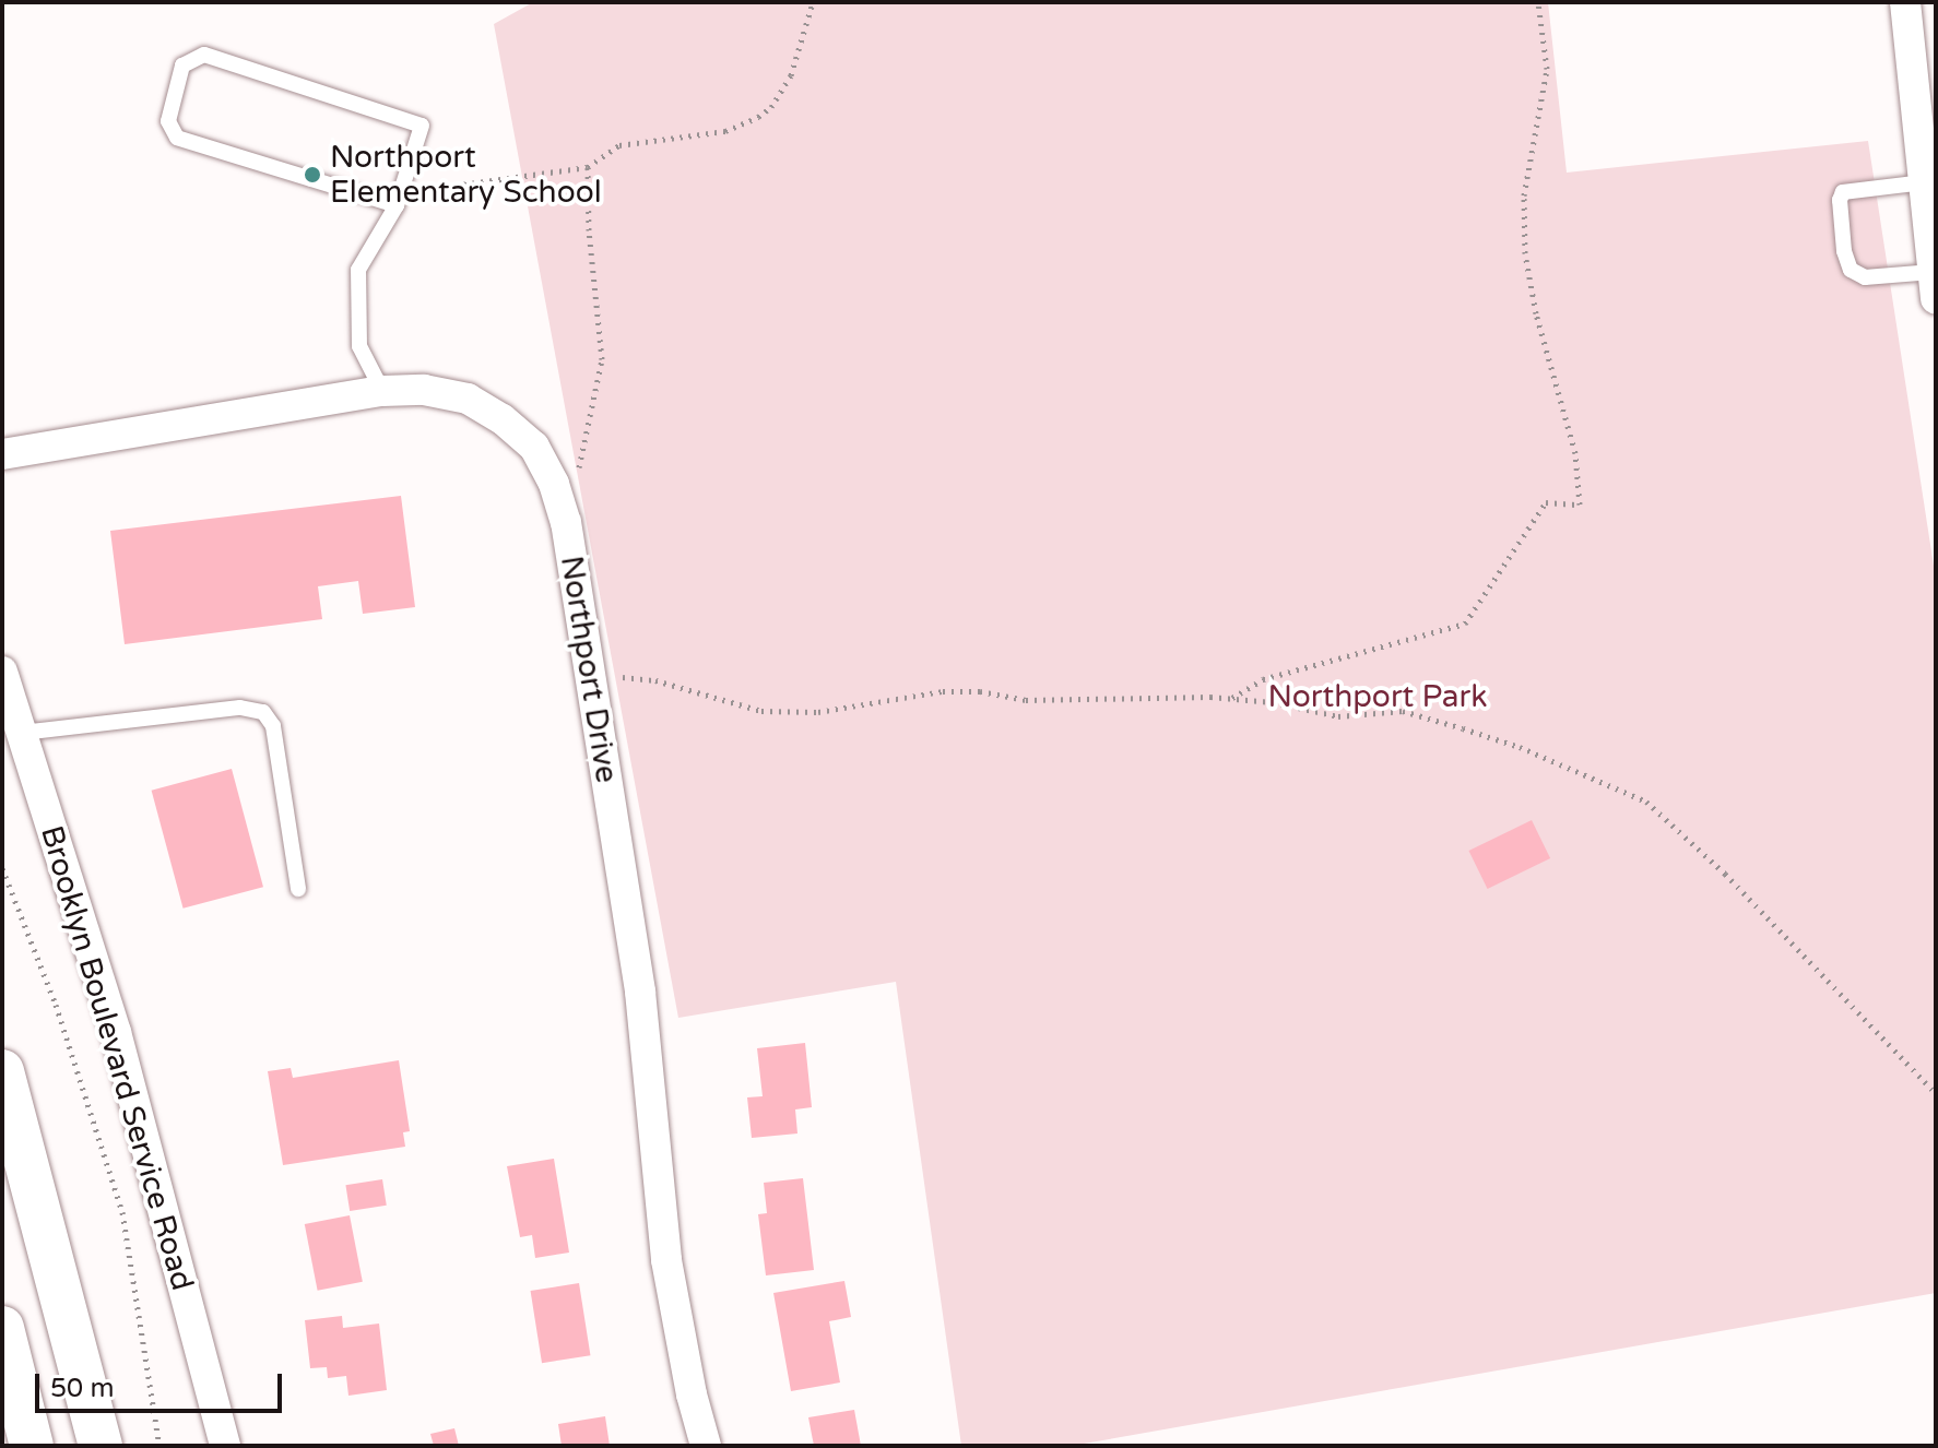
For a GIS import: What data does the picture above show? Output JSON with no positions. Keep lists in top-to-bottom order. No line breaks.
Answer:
{"streets":{"street":["Northport Drive","Brooklyn Boulevard Service Road"]},"parks":["Northport Park"],"places":["Northport Elementary School"],"scale_bar":"50 m"}
